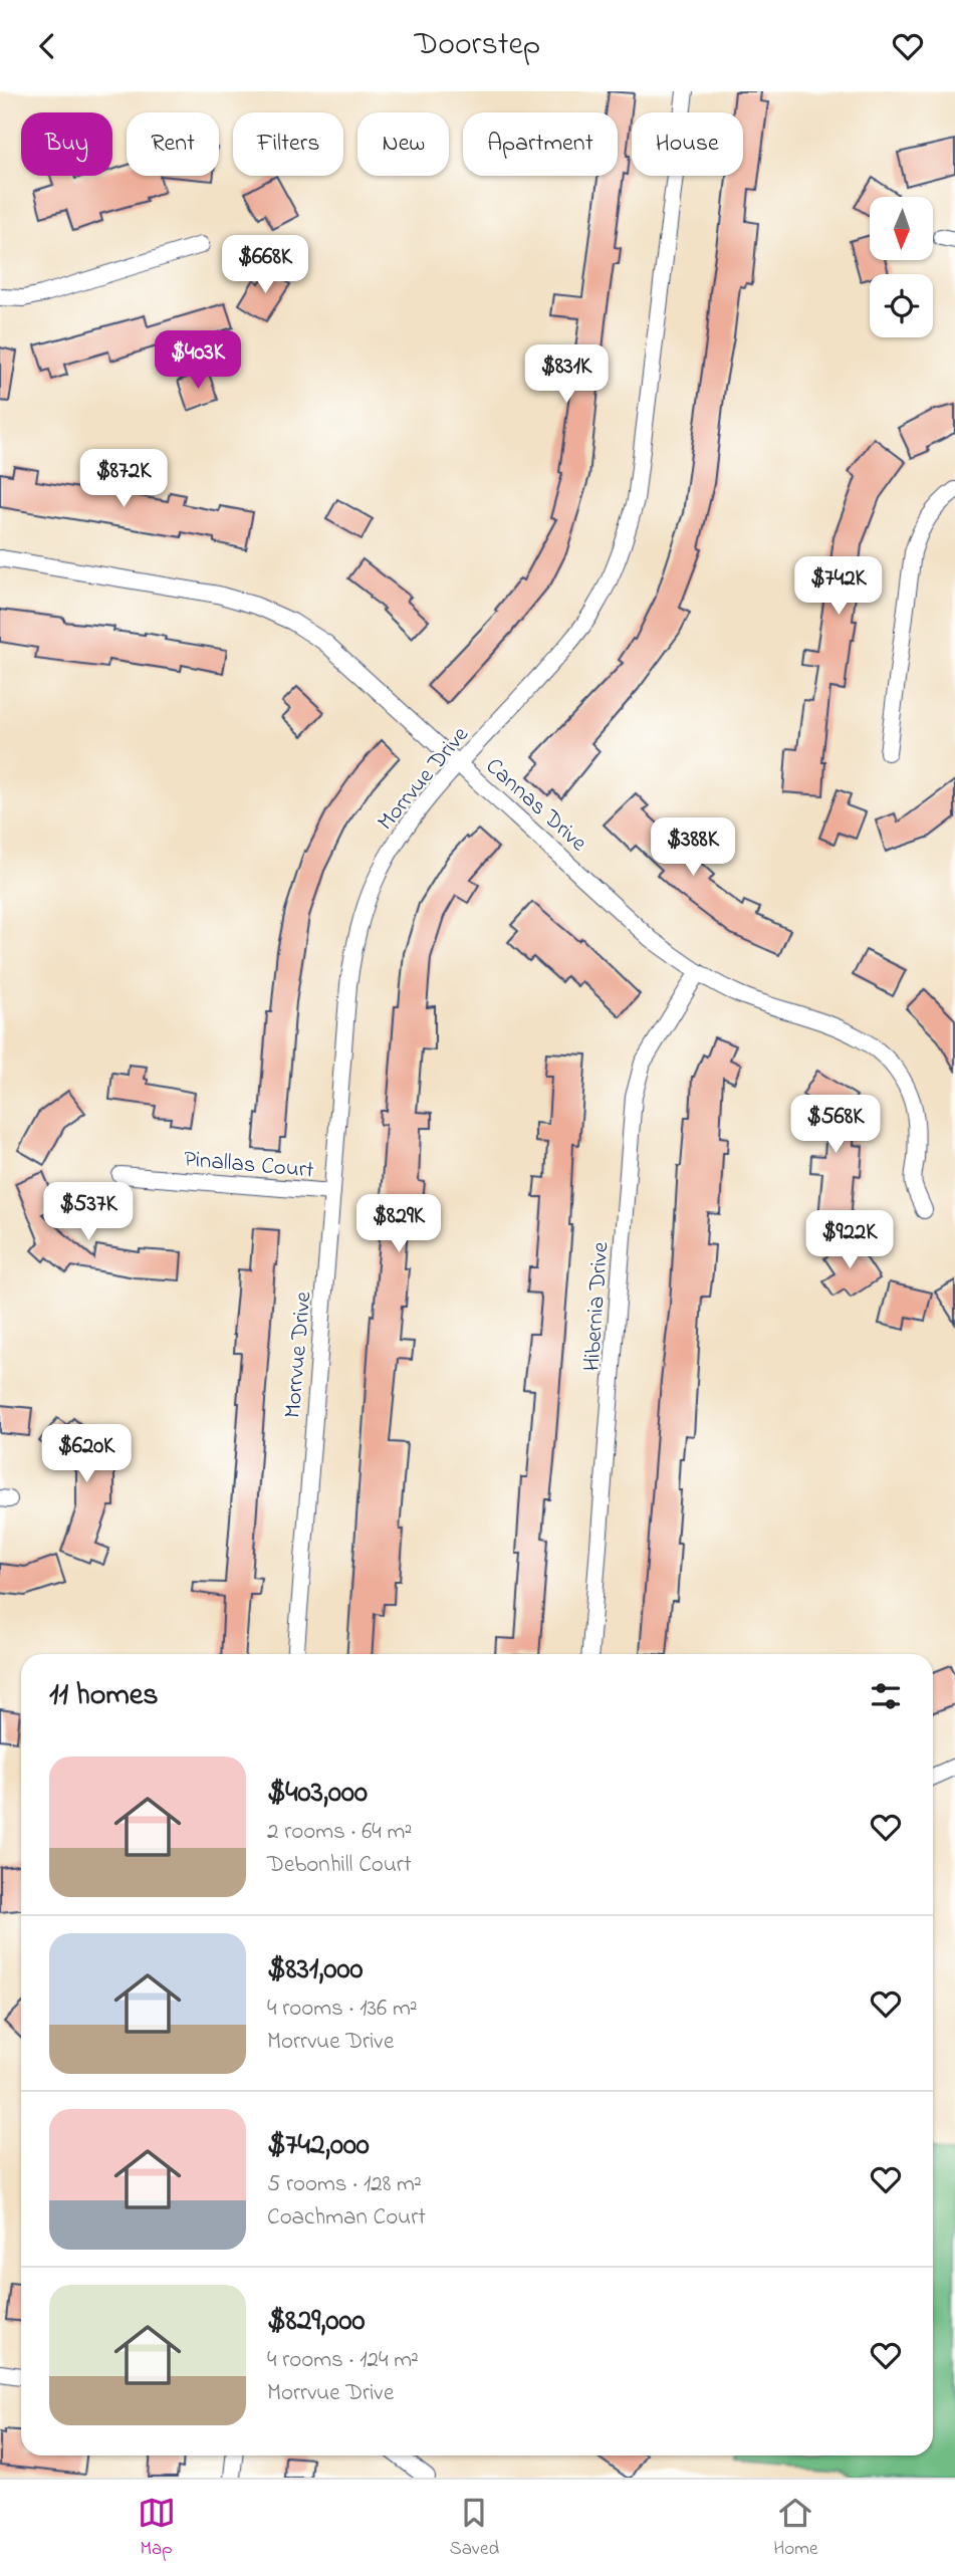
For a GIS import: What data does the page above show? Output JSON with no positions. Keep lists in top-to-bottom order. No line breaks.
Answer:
{"streets":{"street":["Morrvue Drive","Cannas Drive","Pinallas Court","Hibernia Drive"]},"crossings":[["Morrvue Drive","Cannas Drive"],["Morrvue Drive","Pinallas Court"],["Cannas Drive","Hibernia Drive"]],"north":"bottom","page":{"header":"Doorstep","chip":["Buy","Rent","Filters","New","Apartment","House"],"price":["$668K","$403K","$831K","$872K","$742K","$388K","$568K","$537K","$829K","$922K","$620K"],"heading":"11 homes","list":[{"name":"$403,000","note":"2 rooms · 64 m² · Debonhill Court"},{"name":"$831,000","note":"4 rooms · 136 m² · Morrvue Drive"},{"name":"$742,000","note":"5 rooms · 128 m² · Coachman Court"},{"name":"$829,000","note":"4 rooms · 124 m² · Morrvue Drive"}],"tabs":["Map","Saved","Home"]}}
